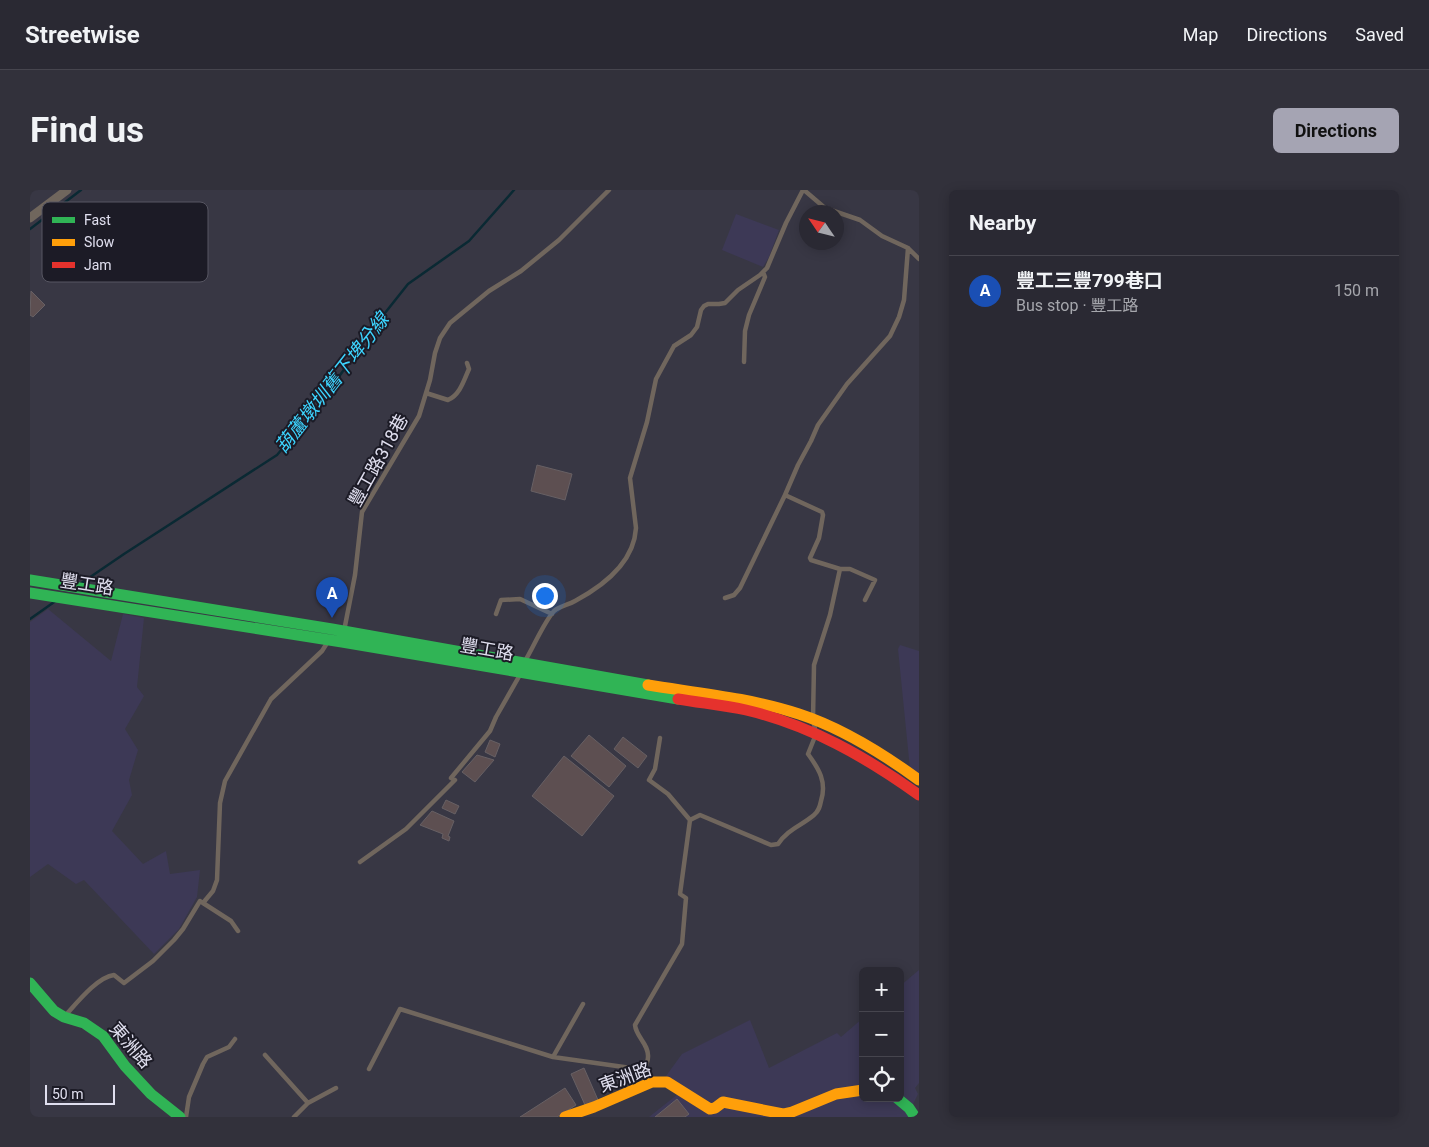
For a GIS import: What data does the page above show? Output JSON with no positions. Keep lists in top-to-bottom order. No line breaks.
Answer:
{"streets":{"street":["豐工路","東洲路"],"lane":["豐工路318巷"]},"crossings":[["豐工路318巷","豐工路"]],"water":["葫蘆墩圳舊下埤分線"],"legend":["Fast","Slow","Jam"],"scale_bar":"50 m","north":"top left","page":{"header":"Streetwise","nav":["Map","Directions","Saved"],"buttons":"Directions","title":"Find us","heading":"Nearby","list":[{"mark":"A","name":"豐工三豐799巷口","note":"Bus stop · 豐工路","value":"150 m"}],"pins":"A","map_buttons":["+","−"],"scale":"50 m"}}
